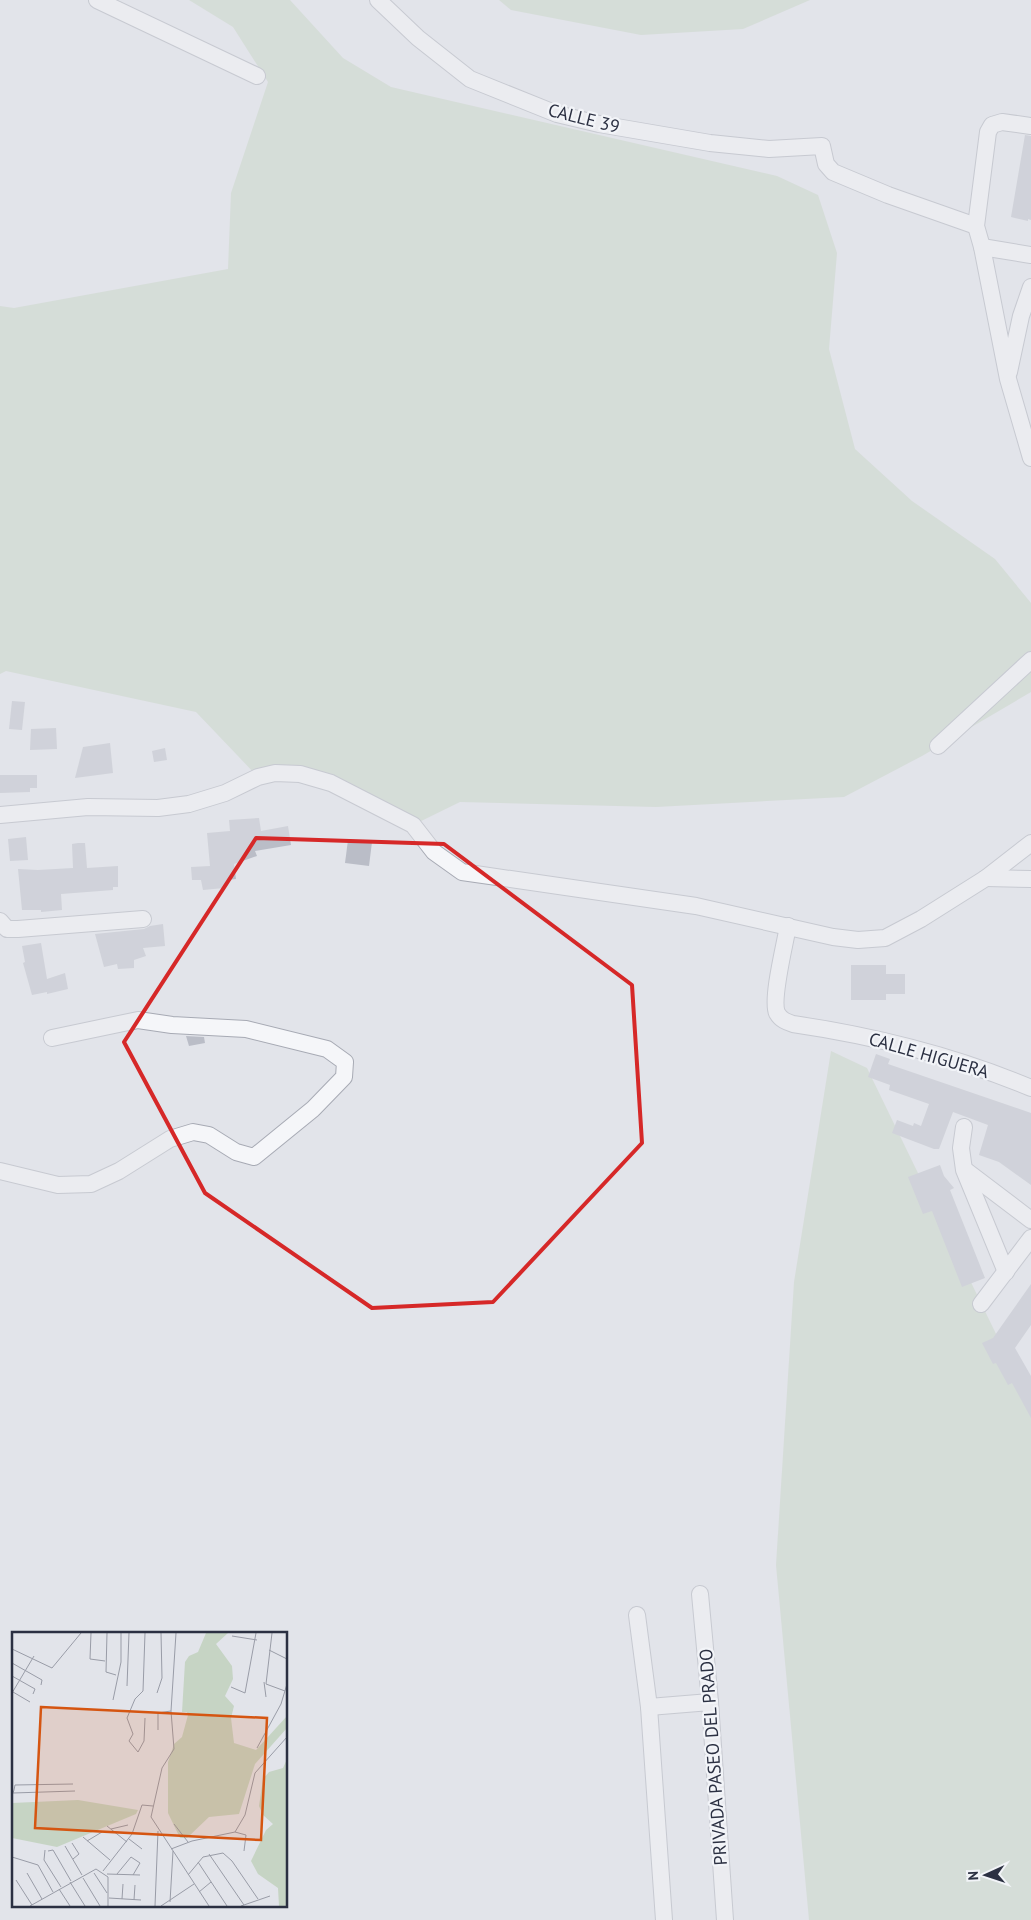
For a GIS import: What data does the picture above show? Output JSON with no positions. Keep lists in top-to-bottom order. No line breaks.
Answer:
{"streets":{"street":["CALLE 39","CALLE HIGUERA","PRIVADA PASEO DEL PRADO"]},"north":"left"}
